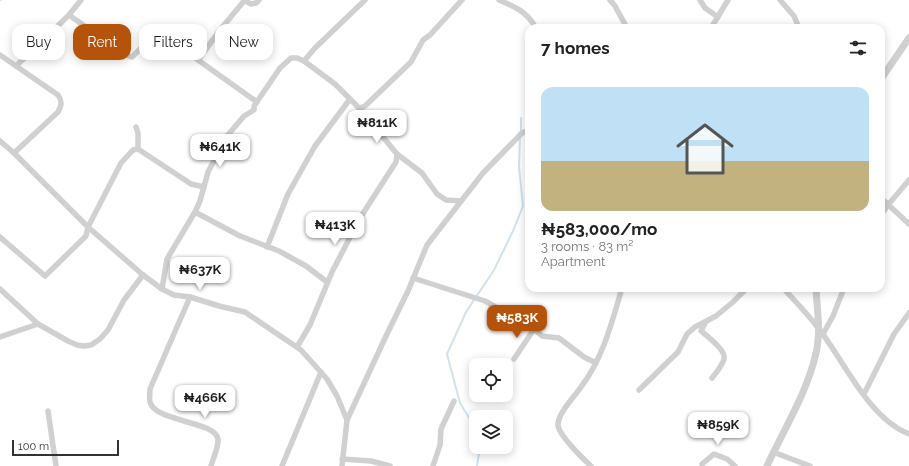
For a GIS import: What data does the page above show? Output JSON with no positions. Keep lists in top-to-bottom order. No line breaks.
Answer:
{"scale_bar":"100 m","page":{"chip":["Buy","Rent","Filters","New"],"heading":"7 homes","list":[{"name":"₦583,000/mo","note":"3 rooms · 83 m² · Apartment"}],"price":["₦811K","₦641K","₦413K","₦637K","₦583K","₦466K","₦859K"],"scale":"100 m"}}
